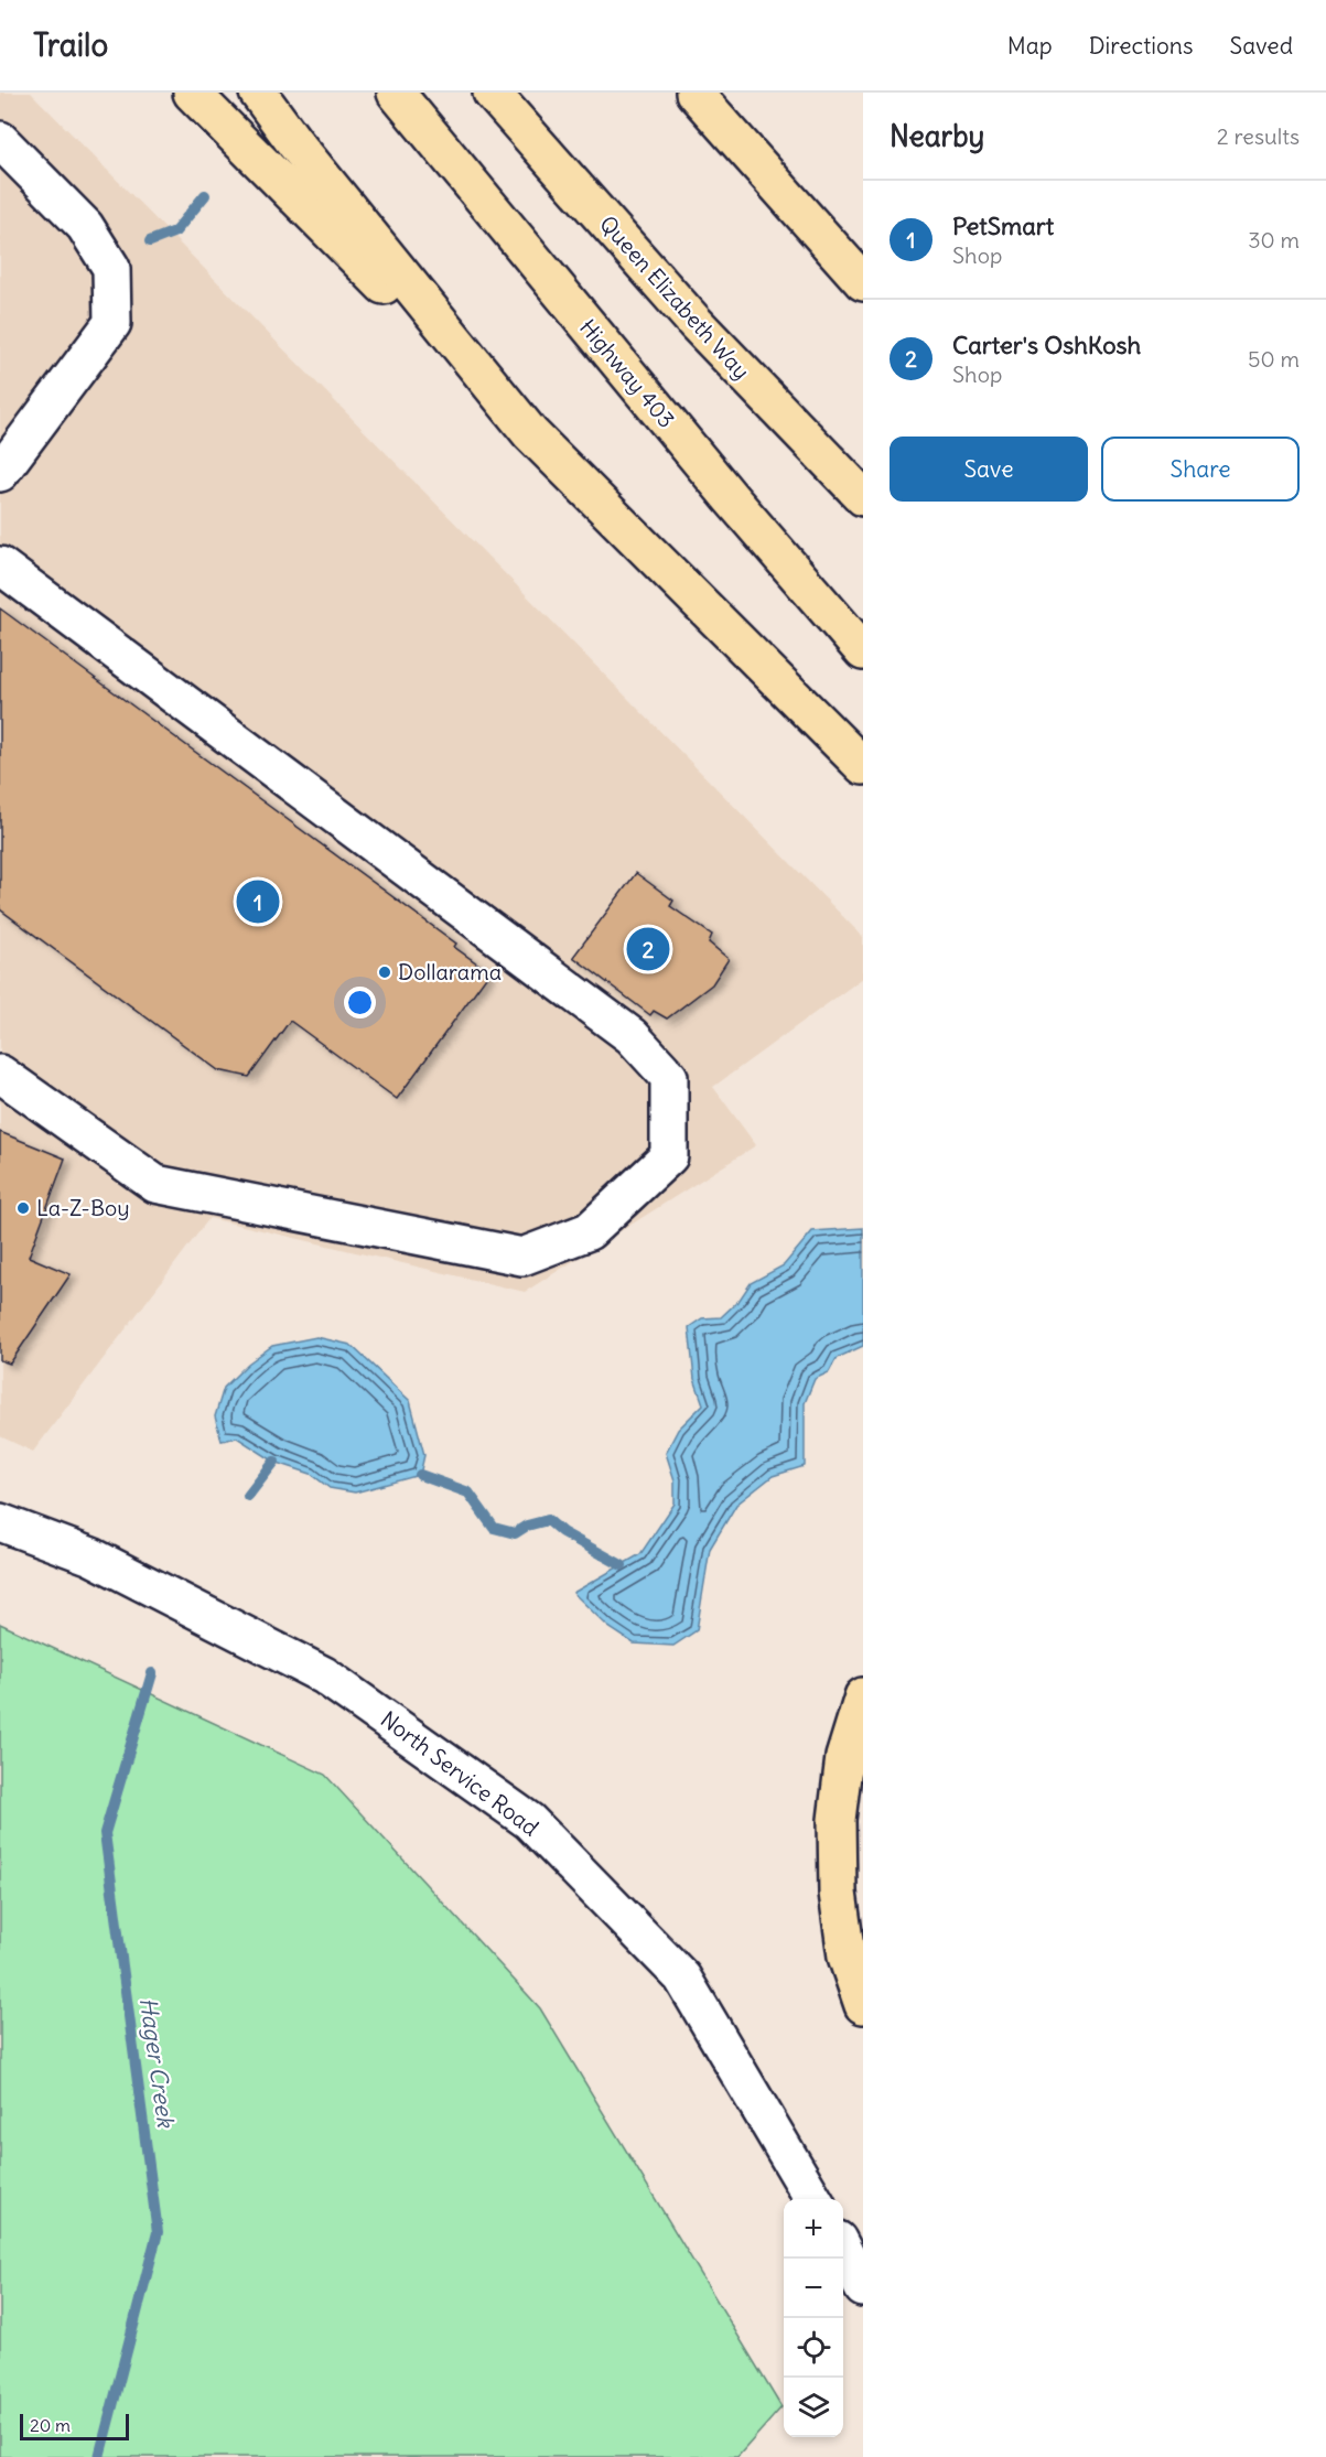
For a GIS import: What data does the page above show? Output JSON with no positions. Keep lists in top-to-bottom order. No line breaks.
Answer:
{"streets":{"highway":["Queen Elizabeth Way","Highway 403"],"street":["North Service Road"]},"water":["Hager Creek"],"places":["Dollarama","La-Z-Boy"],"scale_bar":"20 m","page":{"header":"Trailo","nav":["Map","Directions","Saved"],"heading":["Nearby","2 results"],"list":[{"mark":"1","name":"PetSmart","note":"Shop","value":"30 m"},{"mark":"2","name":"Carter's OshKosh","note":"Shop","value":"50 m"}],"buttons":["Save","Share"],"pins":["1","2"],"map_buttons":["+","−"],"scale":"20 m"}}
